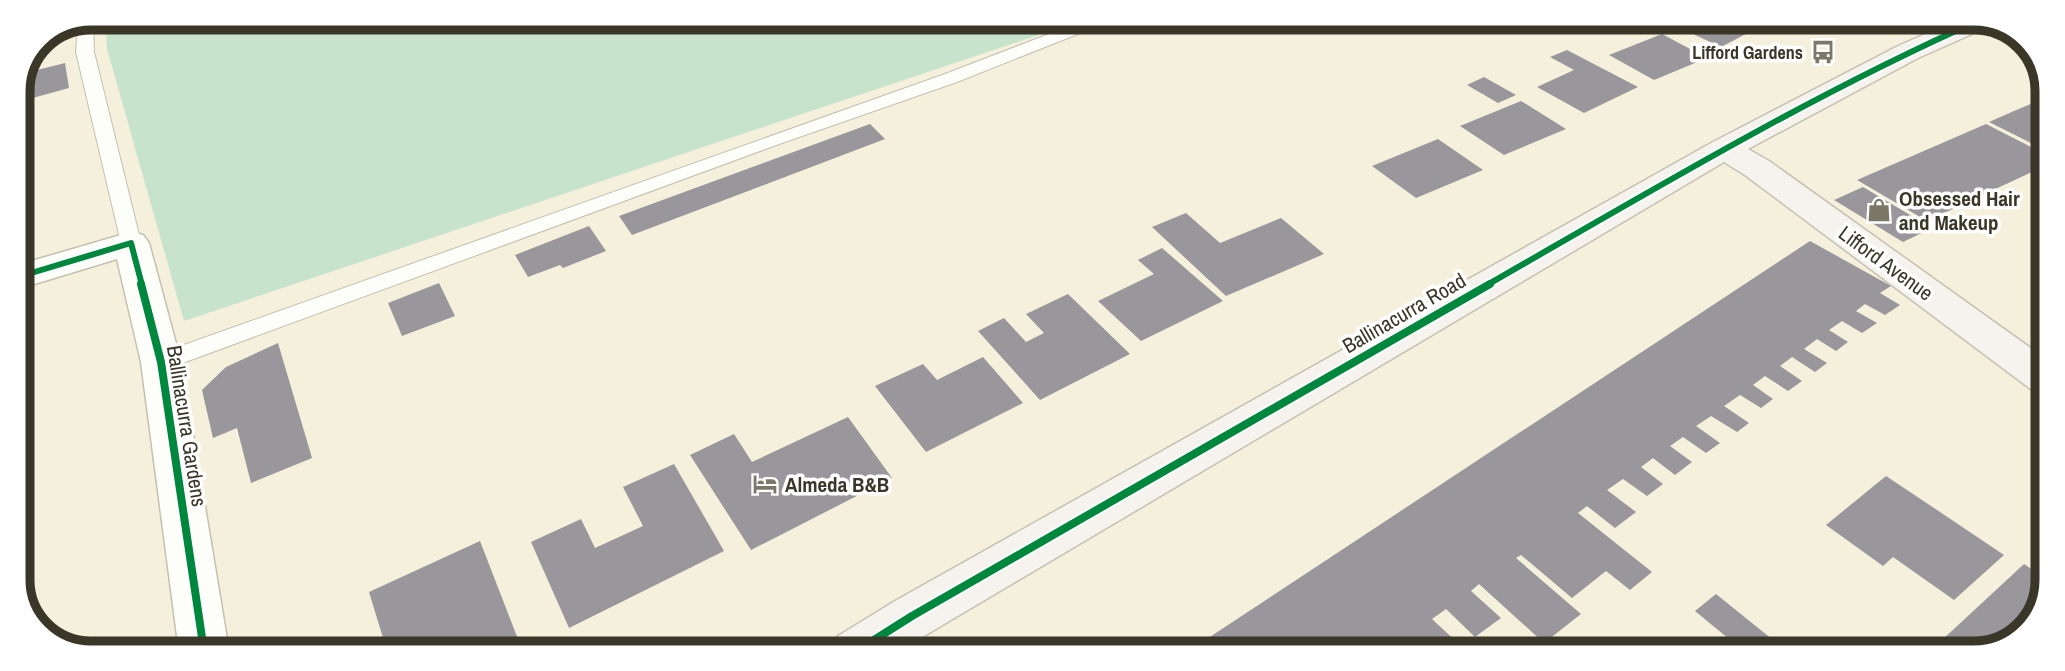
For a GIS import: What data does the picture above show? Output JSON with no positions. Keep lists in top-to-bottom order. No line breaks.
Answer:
{"streets":{"main road":["Lifford Avenue","Ballinacurra Road"],"street":["Ballinacurra Gardens"]},"crossings":[["Lifford Avenue","Ballinacurra Road"]],"places":{"bus stop":["Lifford Gardens"],"shop":["Obsessed Hair and Makeup"],"hotel":["Almeda B&B"]}}
